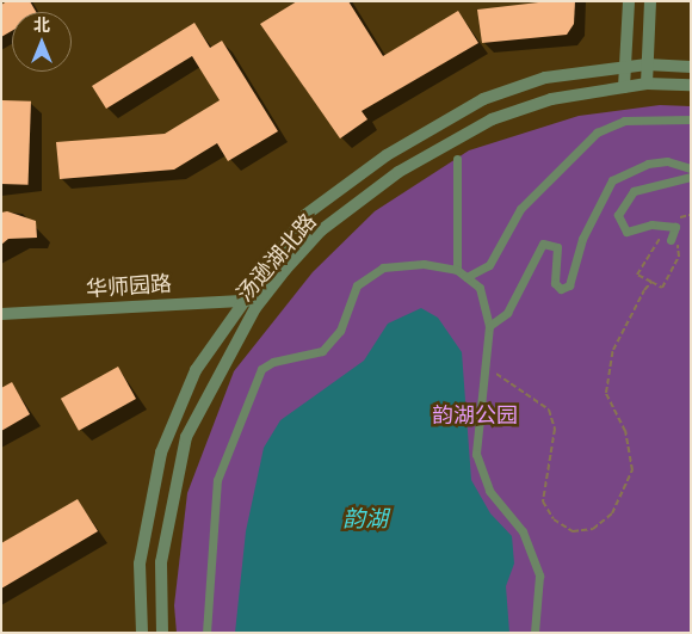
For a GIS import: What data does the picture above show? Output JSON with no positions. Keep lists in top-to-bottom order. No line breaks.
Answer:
{"streets":{"street":["汤逊湖北路","华师园路"]},"crossings":[["汤逊湖北路","华师园路"]],"water":["韵湖"],"parks":["韵湖公园"],"north":"top"}
